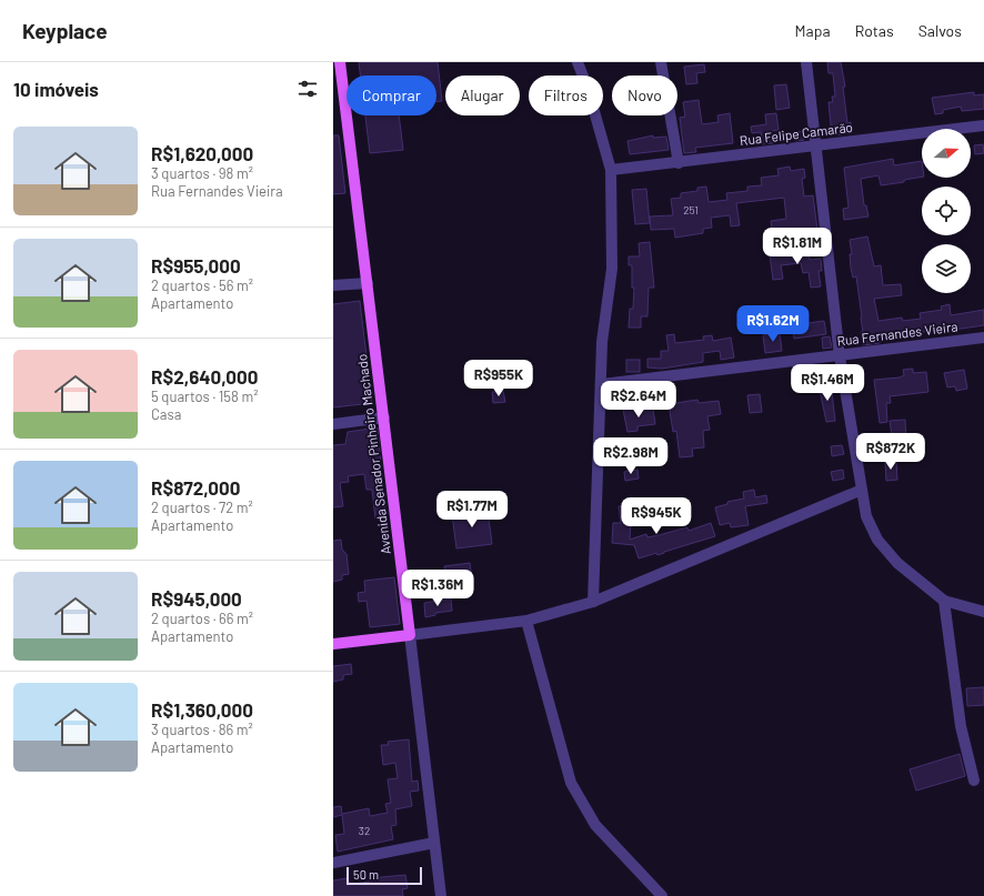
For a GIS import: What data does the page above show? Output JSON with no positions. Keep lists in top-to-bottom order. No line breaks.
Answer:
{"streets":{"main road":["Avenida Senador Pinheiro Machado"],"street":["Rua Felipe Camarão","Rua Fernandes Vieira"]},"house_numbers":["251","32"],"scale_bar":"50 m","north":"right","page":{"header":"Keyplace","nav":["Mapa","Rotas","Salvos"],"heading":"10 imóveis","chip":["Comprar","Alugar","Filtros","Novo"],"list":[{"name":"R$1,620,000","note":"3 quartos · 98 m² · Rua Fernandes Vieira"},{"name":"R$955,000","note":"2 quartos · 56 m² · Apartamento"},{"name":"R$2,640,000","note":"5 quartos · 158 m² · Casa"},{"name":"R$872,000","note":"2 quartos · 72 m² · Apartamento"},{"name":"R$945,000","note":"2 quartos · 66 m² · Apartamento"},{"name":"R$1,360,000","note":"3 quartos · 86 m² · Apartamento"}],"price":["R$1.81M","R$1.62M","R$955K","R$1.46M","R$2.64M","R$872K","R$2.98M","R$1.77M","R$945K","R$1.36M"],"scale":"50 m"}}
